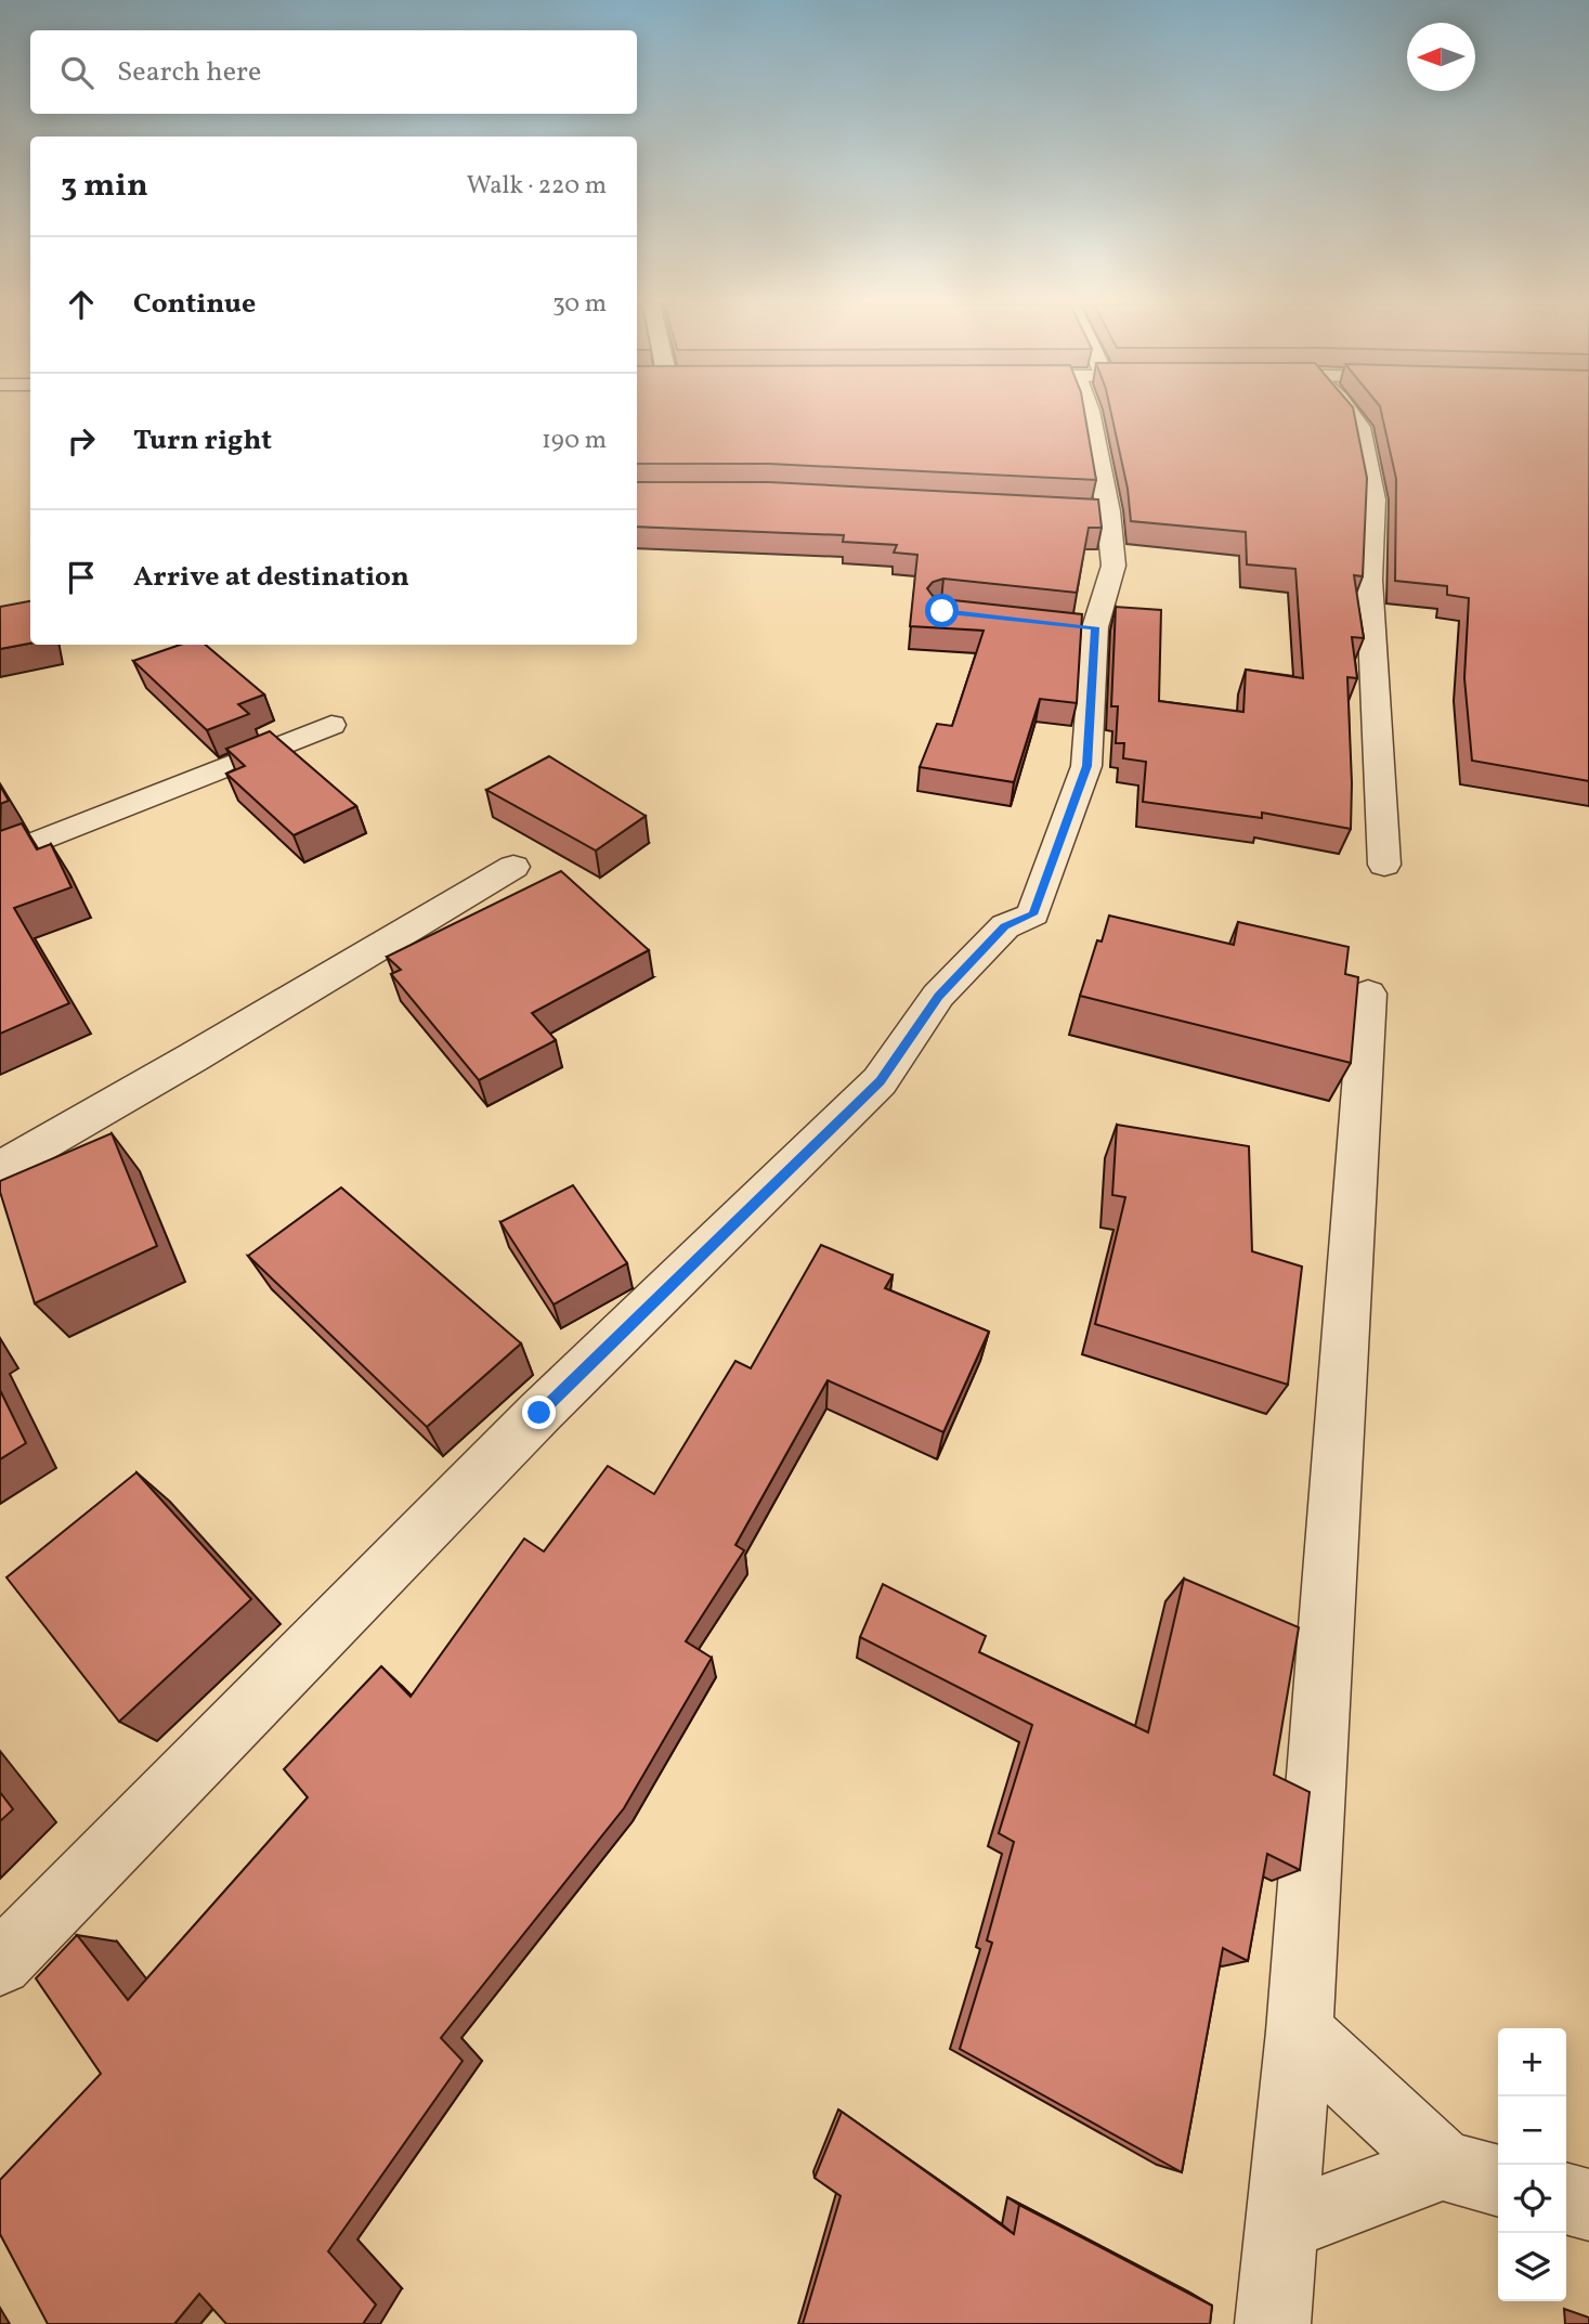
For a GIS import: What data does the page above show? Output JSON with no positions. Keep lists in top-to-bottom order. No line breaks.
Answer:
{"north":"left","page":{"search":"Search here","heading":["3 min","Walk · 220 m"],"list":[["Continue","30 m"],["Turn right","190 m"],"Arrive at destination"],"map_buttons":["+","−"]}}
